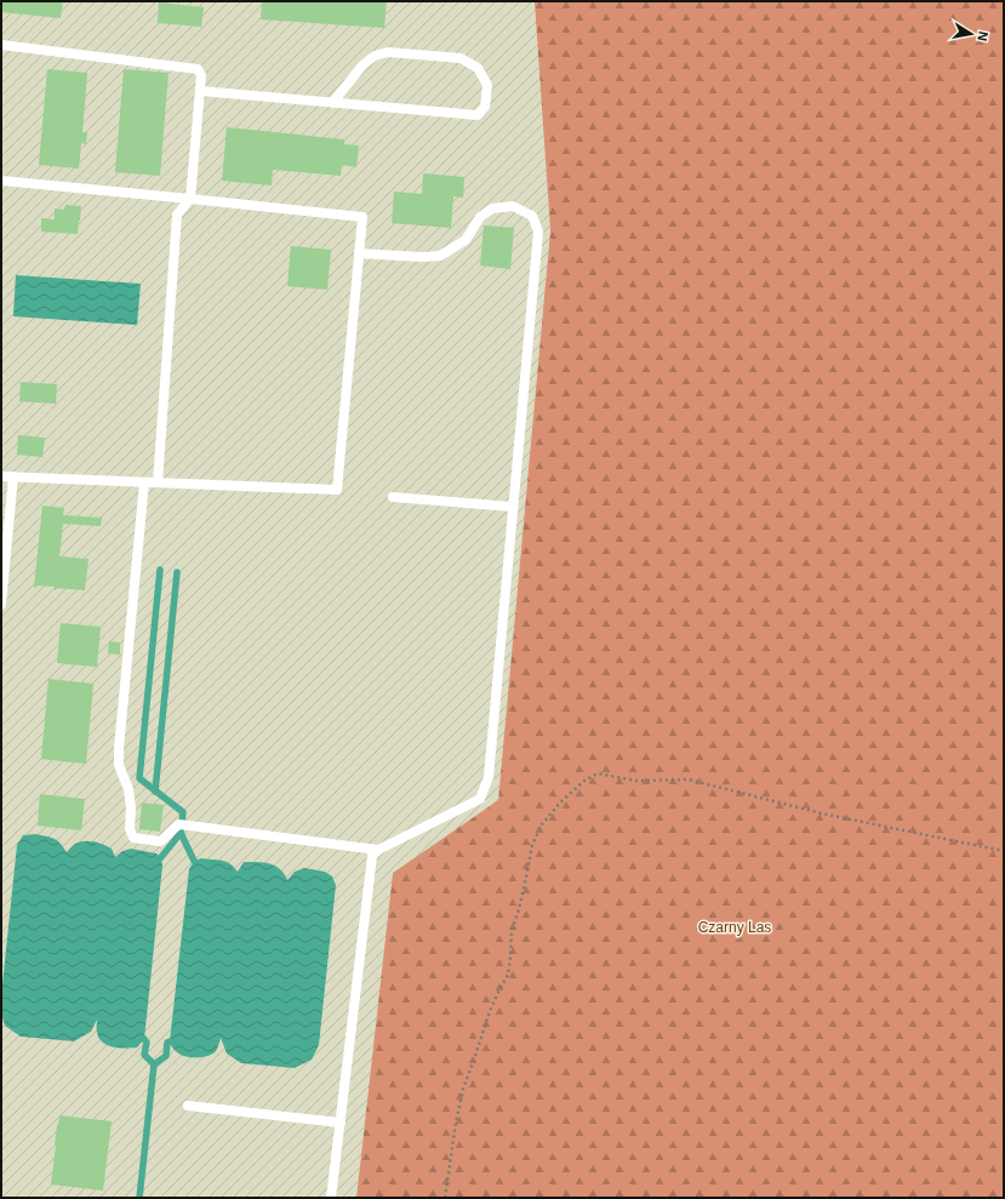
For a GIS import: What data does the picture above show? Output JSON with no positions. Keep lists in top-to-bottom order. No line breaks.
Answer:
{"parks":["Czarny Las"],"north":"right"}
